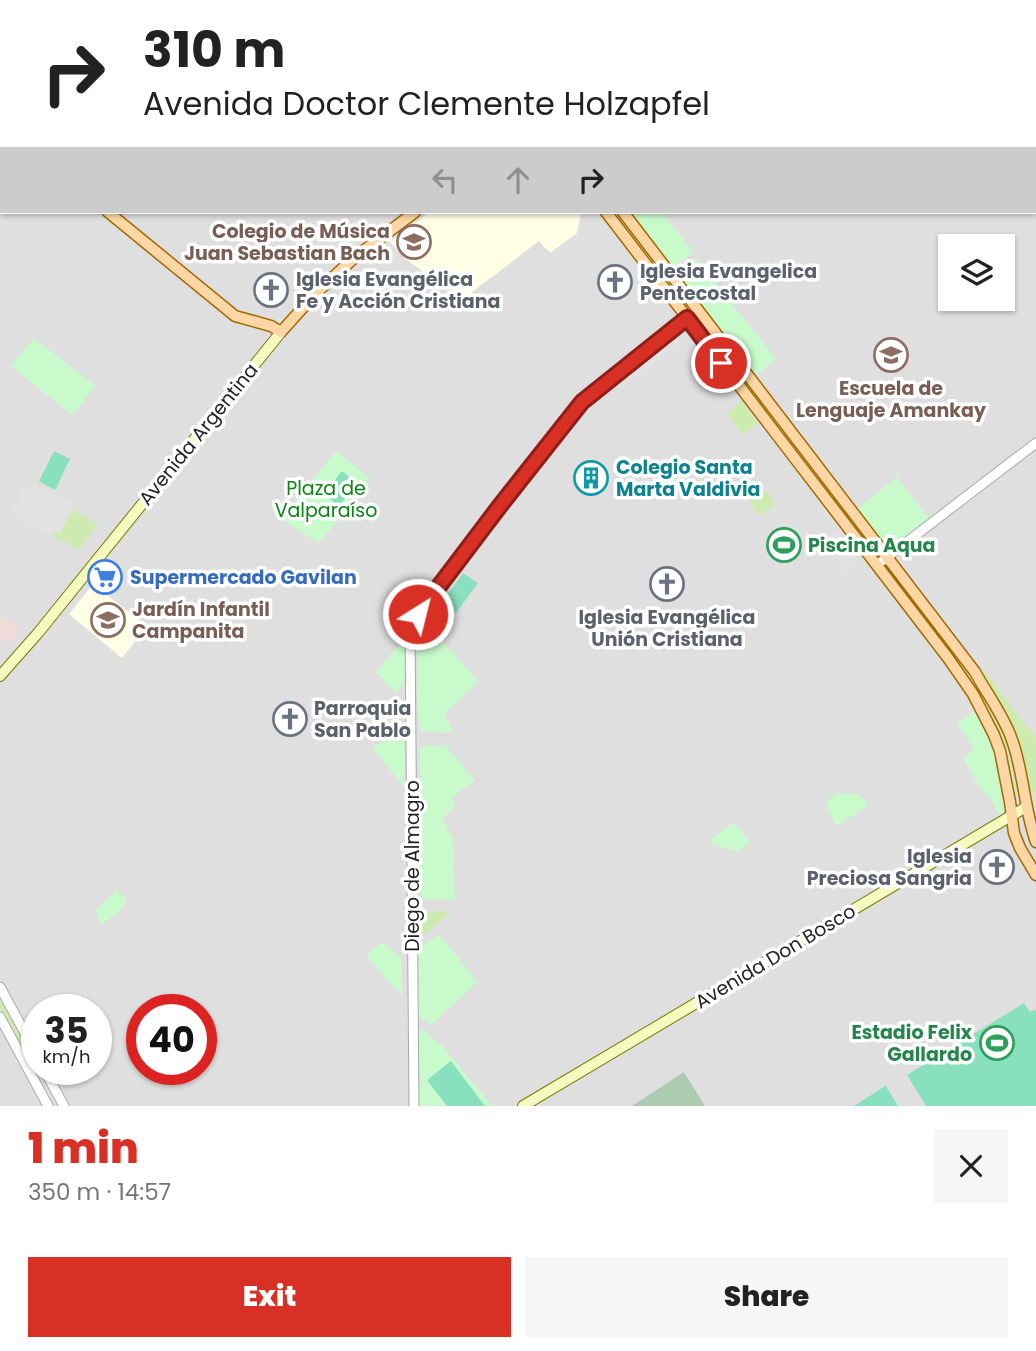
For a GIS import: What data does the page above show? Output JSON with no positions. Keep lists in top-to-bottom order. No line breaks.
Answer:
{"streets":{"main road":["Avenida Argentina","Avenida Don Bosco"],"street":["Diego de Almagro"]},"parks":["Plaza de Valparaíso"],"places":{"school or university":["Colegio de Música Juan Sebastian Bach","Escuela de Lenguaje Amankay","Jardín Infantil Campanita"],"church":["Iglesia Evangelica Pentecostal","Iglesia Evangélica Fe y Acción Cristiana","Iglesia Evangélica Unión Cristiana","Parroquia San Pablo","Iglesia Preciosa Sangria"],"building":["Colegio Santa Marta Valdivia"],"sports":["Piscina Aqua","Estadio Felix Gallardo"],"supermarket":["Supermercado Gavilan"]},"page":{"turn":["310 m","Avenida Doctor Clemente Holzapfel"],"speed":"35 km/h","limit":"40","heading":["1 min","350 m · 14:57"],"buttons":["Exit","Share"]}}
